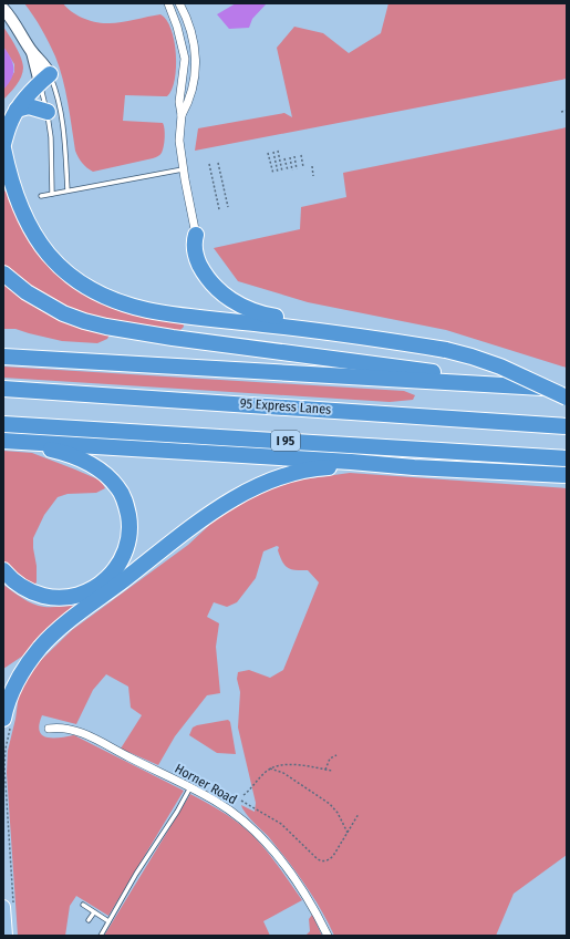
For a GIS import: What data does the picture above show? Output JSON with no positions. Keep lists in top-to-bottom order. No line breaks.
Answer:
{"streets":{"highway":["95 Express Lanes","I 95"],"street":["Horner Road"]}}
